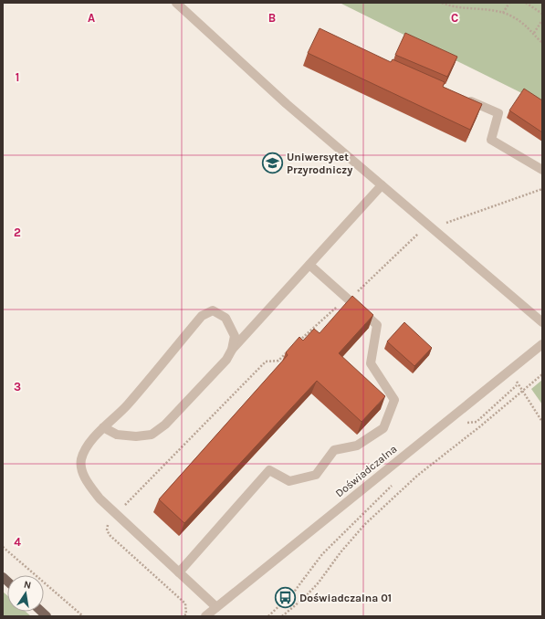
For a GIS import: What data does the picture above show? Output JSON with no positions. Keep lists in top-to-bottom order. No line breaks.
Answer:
{"streets":{"street":["Doświadczalna"]},"places":{"school or university":["Uniwersytet Przyrodniczy"],"bus stop":["Doświadczalna 01"]},"north":"top","grid":{"columns":["A","B","C"],"rows":["1","2","3","4"]}}
